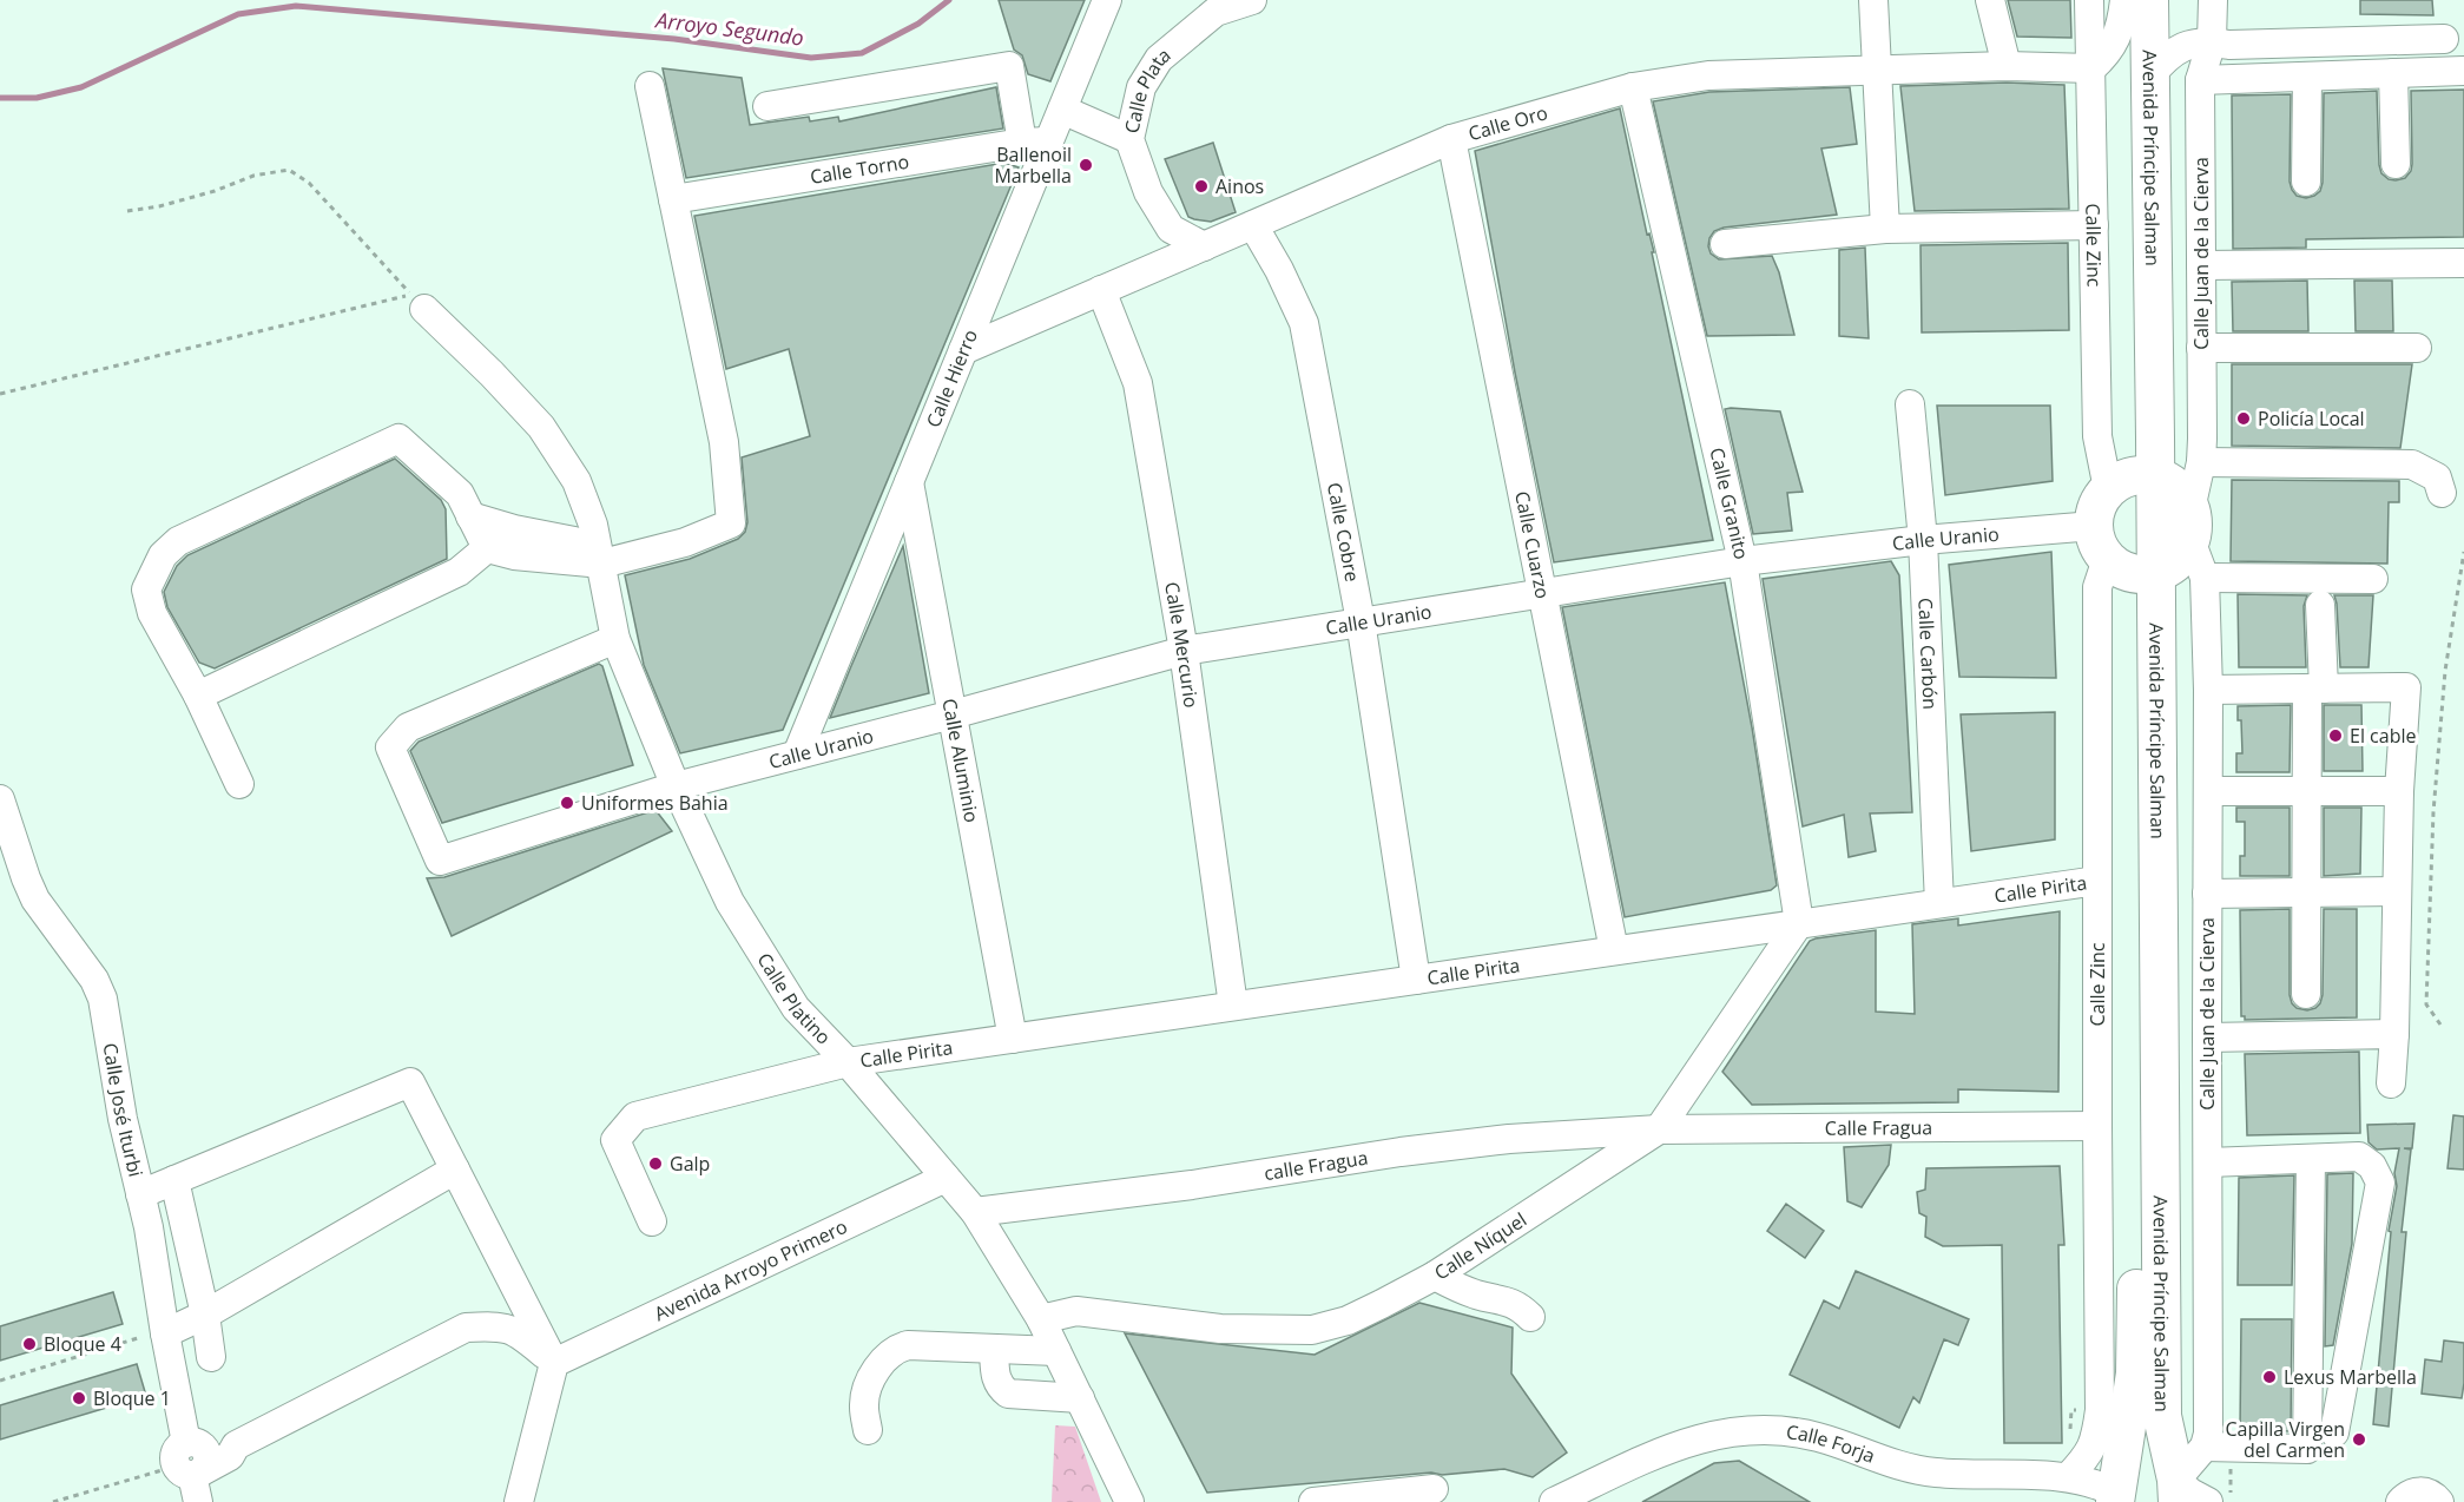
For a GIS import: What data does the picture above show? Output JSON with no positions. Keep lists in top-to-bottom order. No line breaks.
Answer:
{"streets":{"main road":["Avenida Príncipe Salman"],"street":["Calle Plata","Calle Oro","Calle Torno","Calle Zinc","Calle Juan de la Cierva","Calle Hierro","Calle Granito","Calle Cobre","Calle Uranio","Calle Cuarzo","Calle Mercurio","Calle Carbón","Calle Aluminio","Calle Pirita","Calle Platino","Calle José Iturbi","Calle Fragua","calle Fragua","Calle Níquel","Avenida Arroyo Primero","Calle Forja"]},"crossings":[["Calle Plata","Calle Oro"],["Calle Oro","Calle Zinc"],["Calle Oro","Calle Hierro"],["Calle Oro","Calle Granito"],["Calle Oro","Calle Cobre"],["Calle Oro","Calle Cuarzo"],["Calle Oro","Calle Mercurio"],["Avenida Príncipe Salman","Calle Zinc"],["Avenida Príncipe Salman","Calle Juan de la Cierva"],["Avenida Príncipe Salman","Calle Forja"],["Calle Torno","Calle Hierro"],["Calle Zinc","Calle Pirita"],["Calle Zinc","Calle Fragua"],["Calle Zinc","Calle Forja"],["Calle Hierro","Calle Uranio"],["Calle Hierro","Calle Aluminio"],["Calle Granito","Calle Uranio"],["Calle Granito","Calle Pirita"],["Calle Granito","Calle Níquel"],["Calle Cobre","Calle Uranio"],["Calle Cobre","Calle Pirita"],["Calle Uranio","Calle Cuarzo"],["Calle Uranio","Calle Mercurio"],["Calle Uranio","Calle Carbón"],["Calle Uranio","Calle Aluminio"],["Calle Uranio","Calle Platino"],["Calle Cuarzo","Calle Pirita"],["Calle Mercurio","Calle Pirita"],["Calle Carbón","Calle Pirita"],["Calle Aluminio","Calle Pirita"],["Calle Pirita","Calle Platino"],["Calle Pirita","Calle Níquel"],["Calle Platino","calle Fragua"],["Calle Platino","Calle Níquel"],["Calle Platino","Avenida Arroyo Primero"],["Calle Fragua","calle Fragua"],["Calle Fragua","Calle Níquel"],["calle Fragua","Calle Níquel"]],"water":["Arroyo Segundo"],"places":["Ballenoil Marbella","Ainos","Policía Local","El cable","Uniformes Bahia","Galp","Bloque 4","Lexus Marbella","Bloque 1","Capilla Virgen del Carmen"]}
